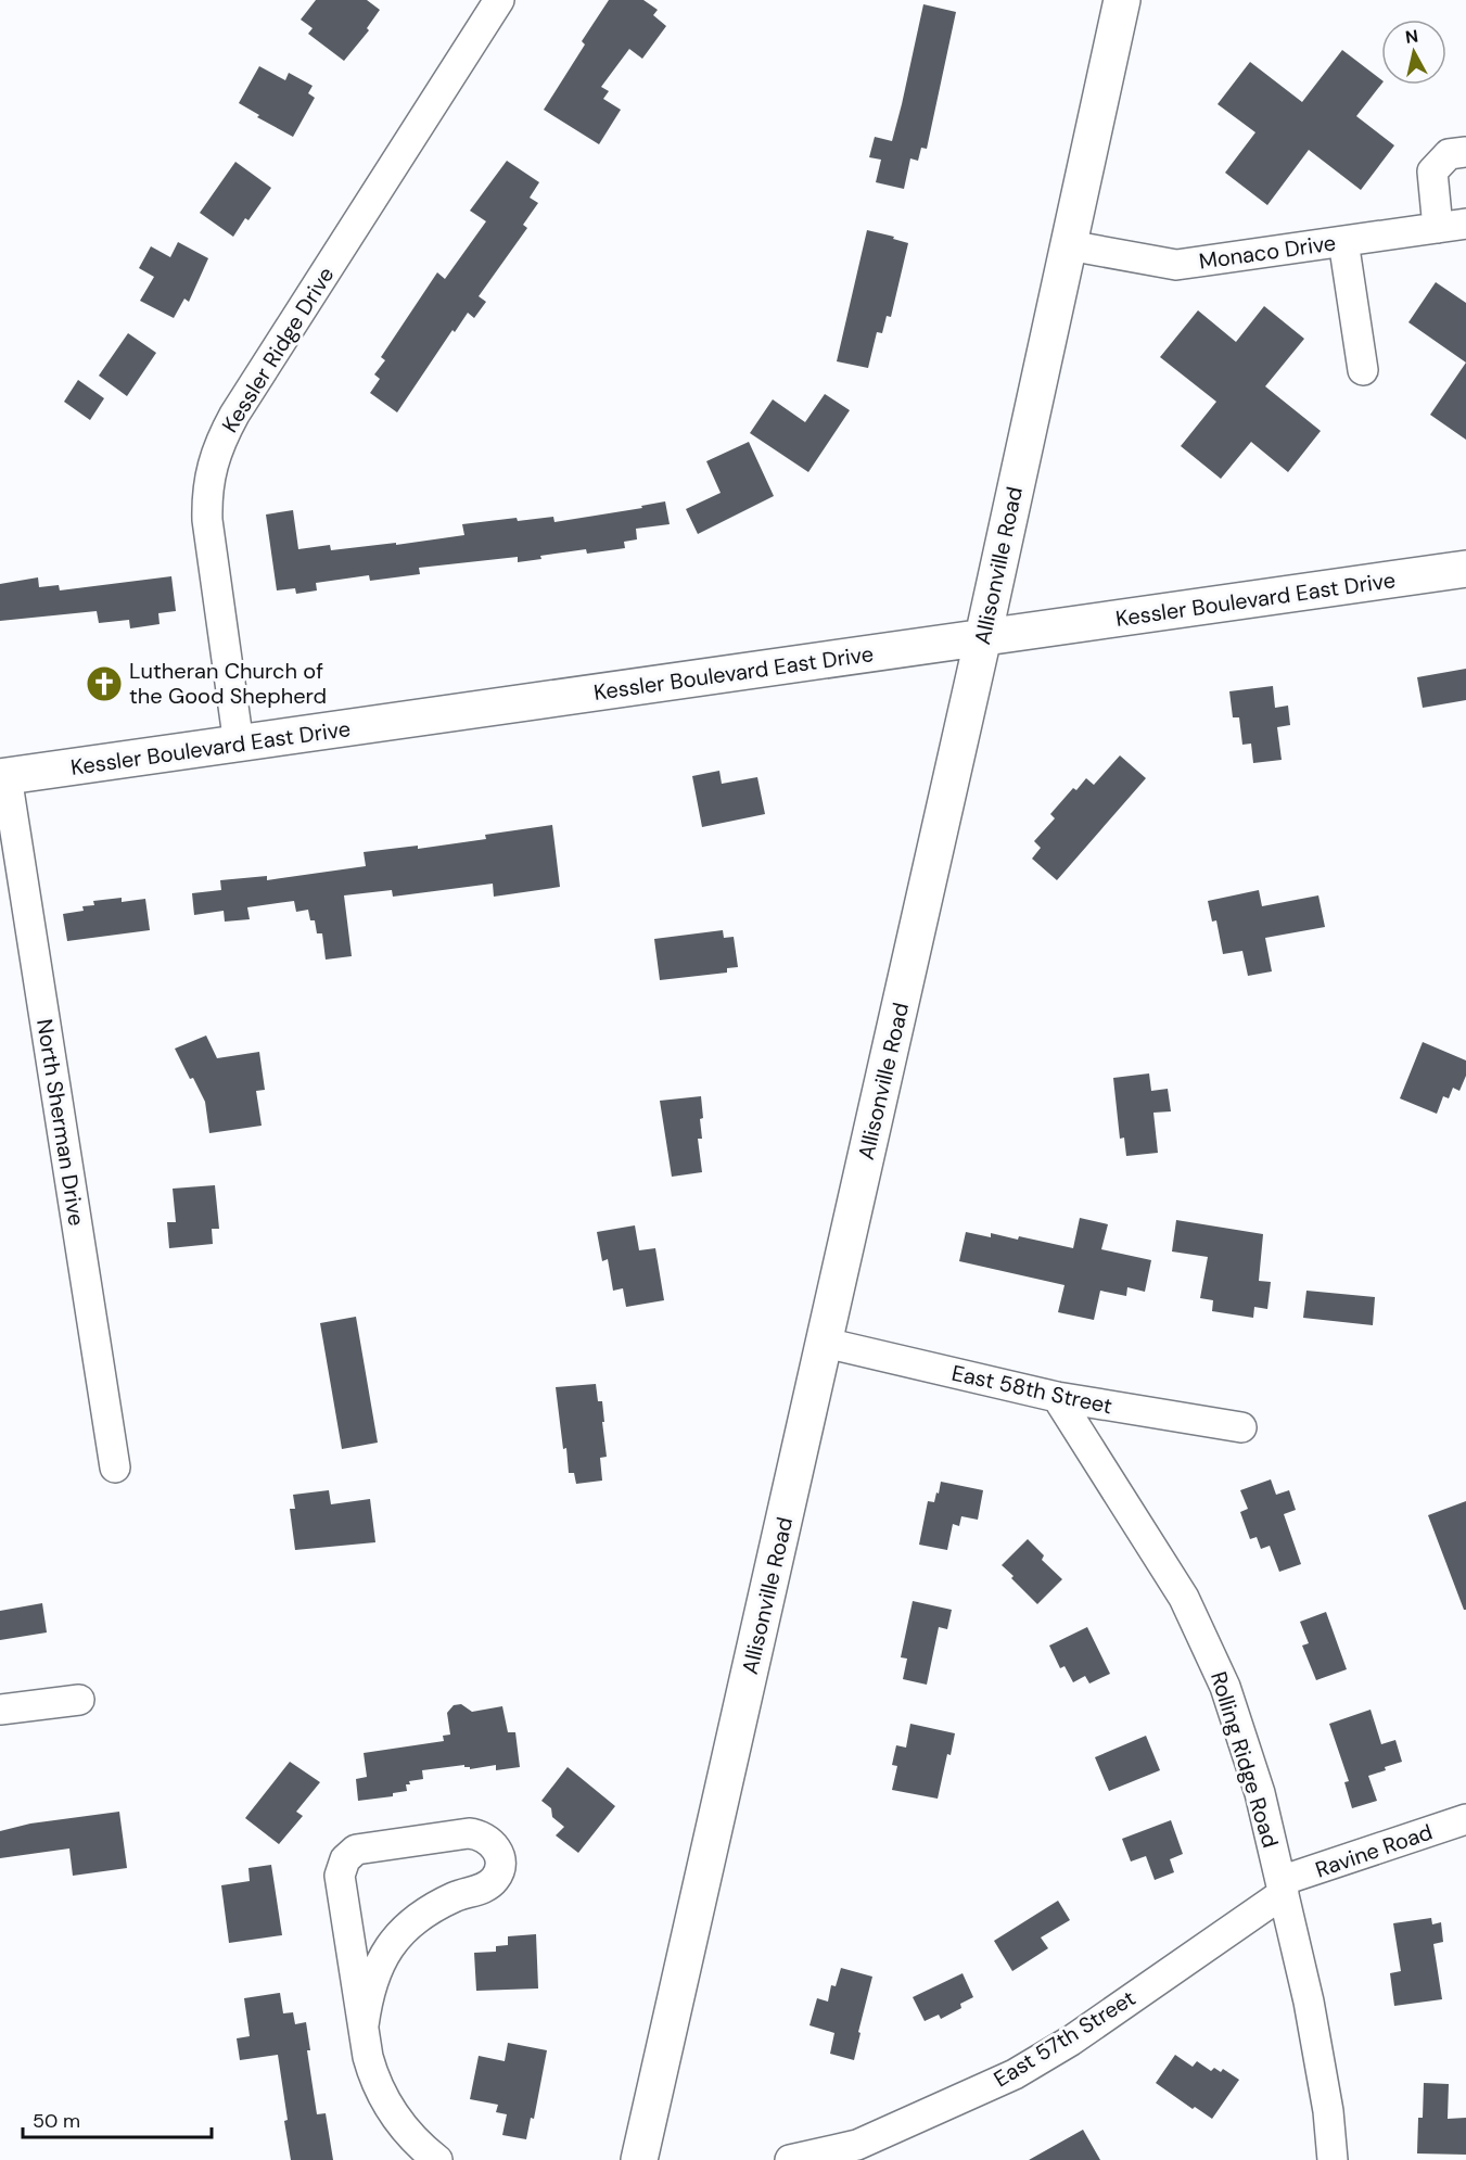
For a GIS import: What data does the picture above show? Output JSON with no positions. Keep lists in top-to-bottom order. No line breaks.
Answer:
{"streets":{"main road":["Allisonville Road","Kessler Boulevard East Drive"],"street":["Monaco Drive","Kessler Ridge Drive","North Sherman Drive","East 58th Street","Rolling Ridge Road","Ravine Road","East 57th Street"]},"crossings":[["Monaco Drive","Allisonville Road"],["Kessler Ridge Drive","Kessler Boulevard East Drive"],["Allisonville Road","Kessler Boulevard East Drive"],["Allisonville Road","East 58th Street"],["Kessler Boulevard East Drive","North Sherman Drive"],["East 58th Street","Rolling Ridge Road"],["Rolling Ridge Road","Ravine Road"],["Rolling Ridge Road","East 57th Street"],["Ravine Road","East 57th Street"]],"places":{"church":["Lutheran Church of the Good Shepherd"]},"scale_bar":"50 m","north":"top"}
